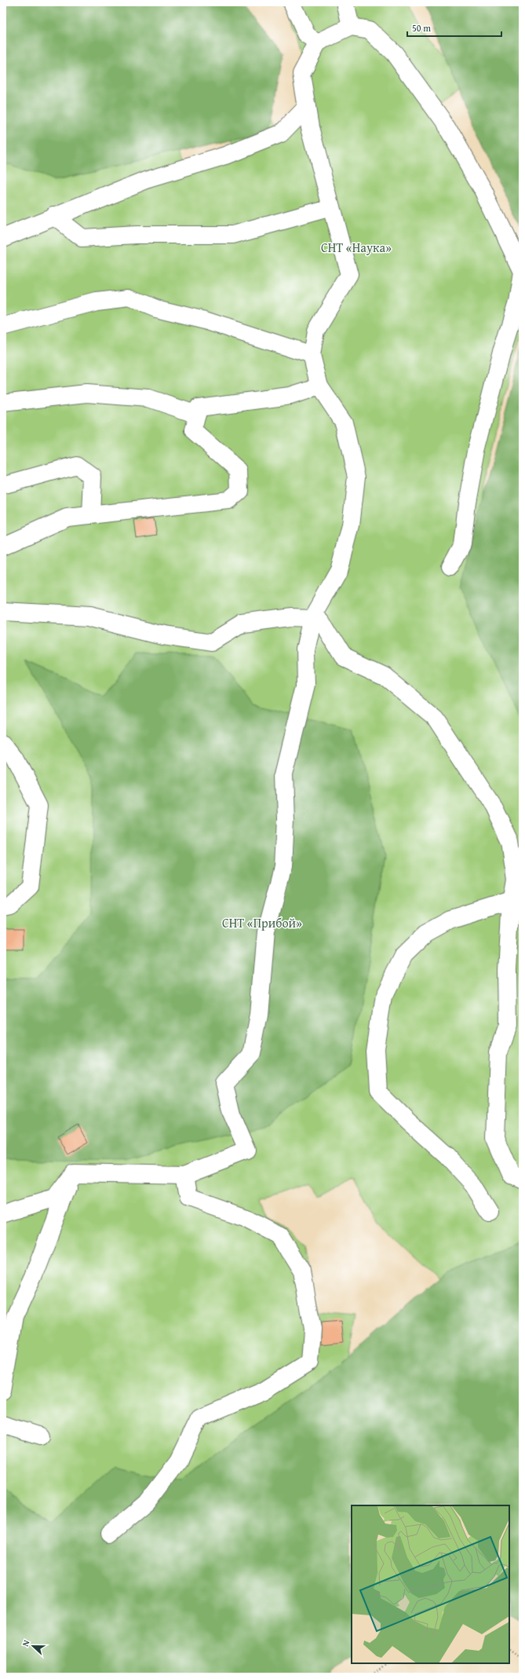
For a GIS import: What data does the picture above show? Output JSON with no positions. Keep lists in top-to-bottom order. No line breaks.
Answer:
{"parks":["СНТ «Наука»","СНТ «Прибой»"],"scale_bar":"50 m","north":"left"}
